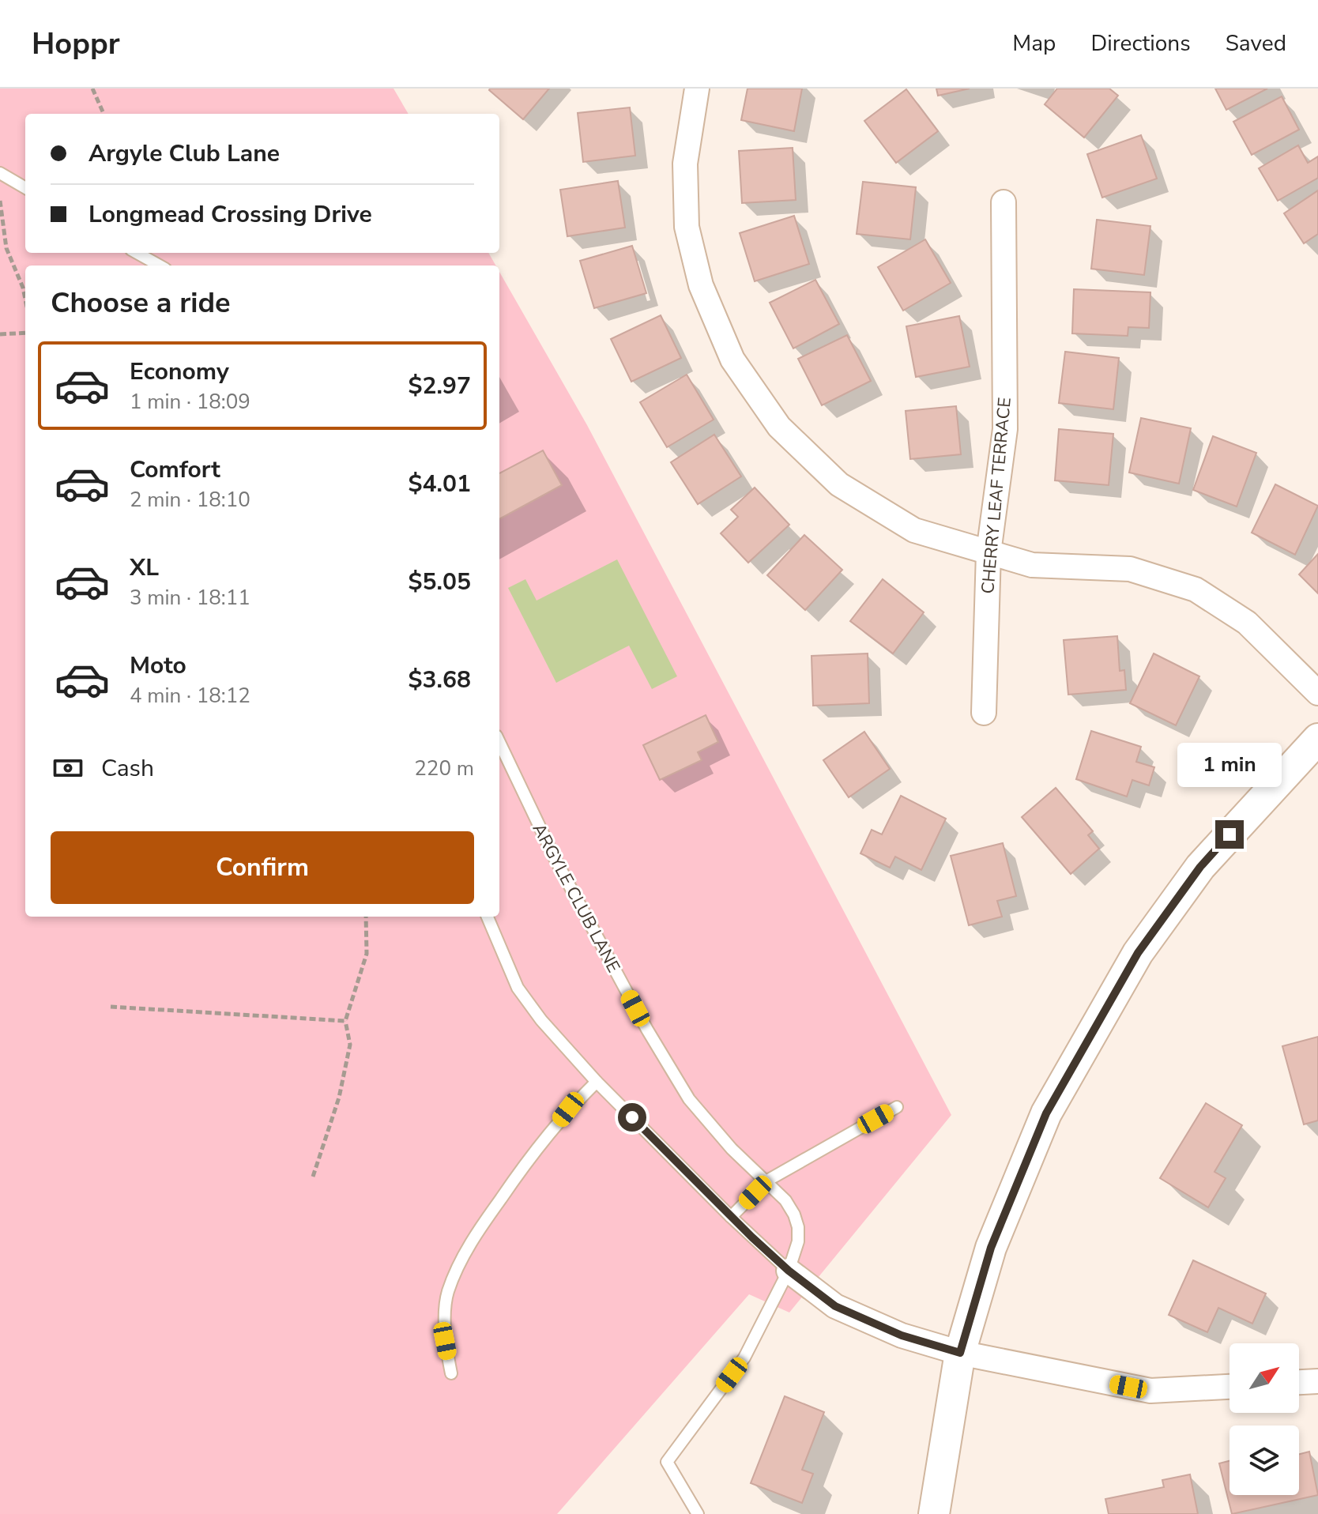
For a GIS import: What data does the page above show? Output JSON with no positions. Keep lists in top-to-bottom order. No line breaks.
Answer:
{"streets":{"street":["CHERRY LEAF TERRACE"],"lane":["ARGYLE CLUB LANE"]},"north":"top right","page":{"header":"Hoppr","nav":["Map","Directions","Saved"],"banner":["Argyle Club Lane","Longmead Crossing Drive"],"heading":"Choose a ride","list":[{"name":"Economy","note":"1 min · 18:09","value":"$2.97"},{"name":"Comfort","note":"2 min · 18:10","value":"$4.01"},{"name":"XL","note":"3 min · 18:11","value":"$5.05"},{"name":"Moto","note":"4 min · 18:12","value":"$3.68"}],"pay":["Cash","220 m"],"bubble":"1 min","buttons":"Confirm"}}
